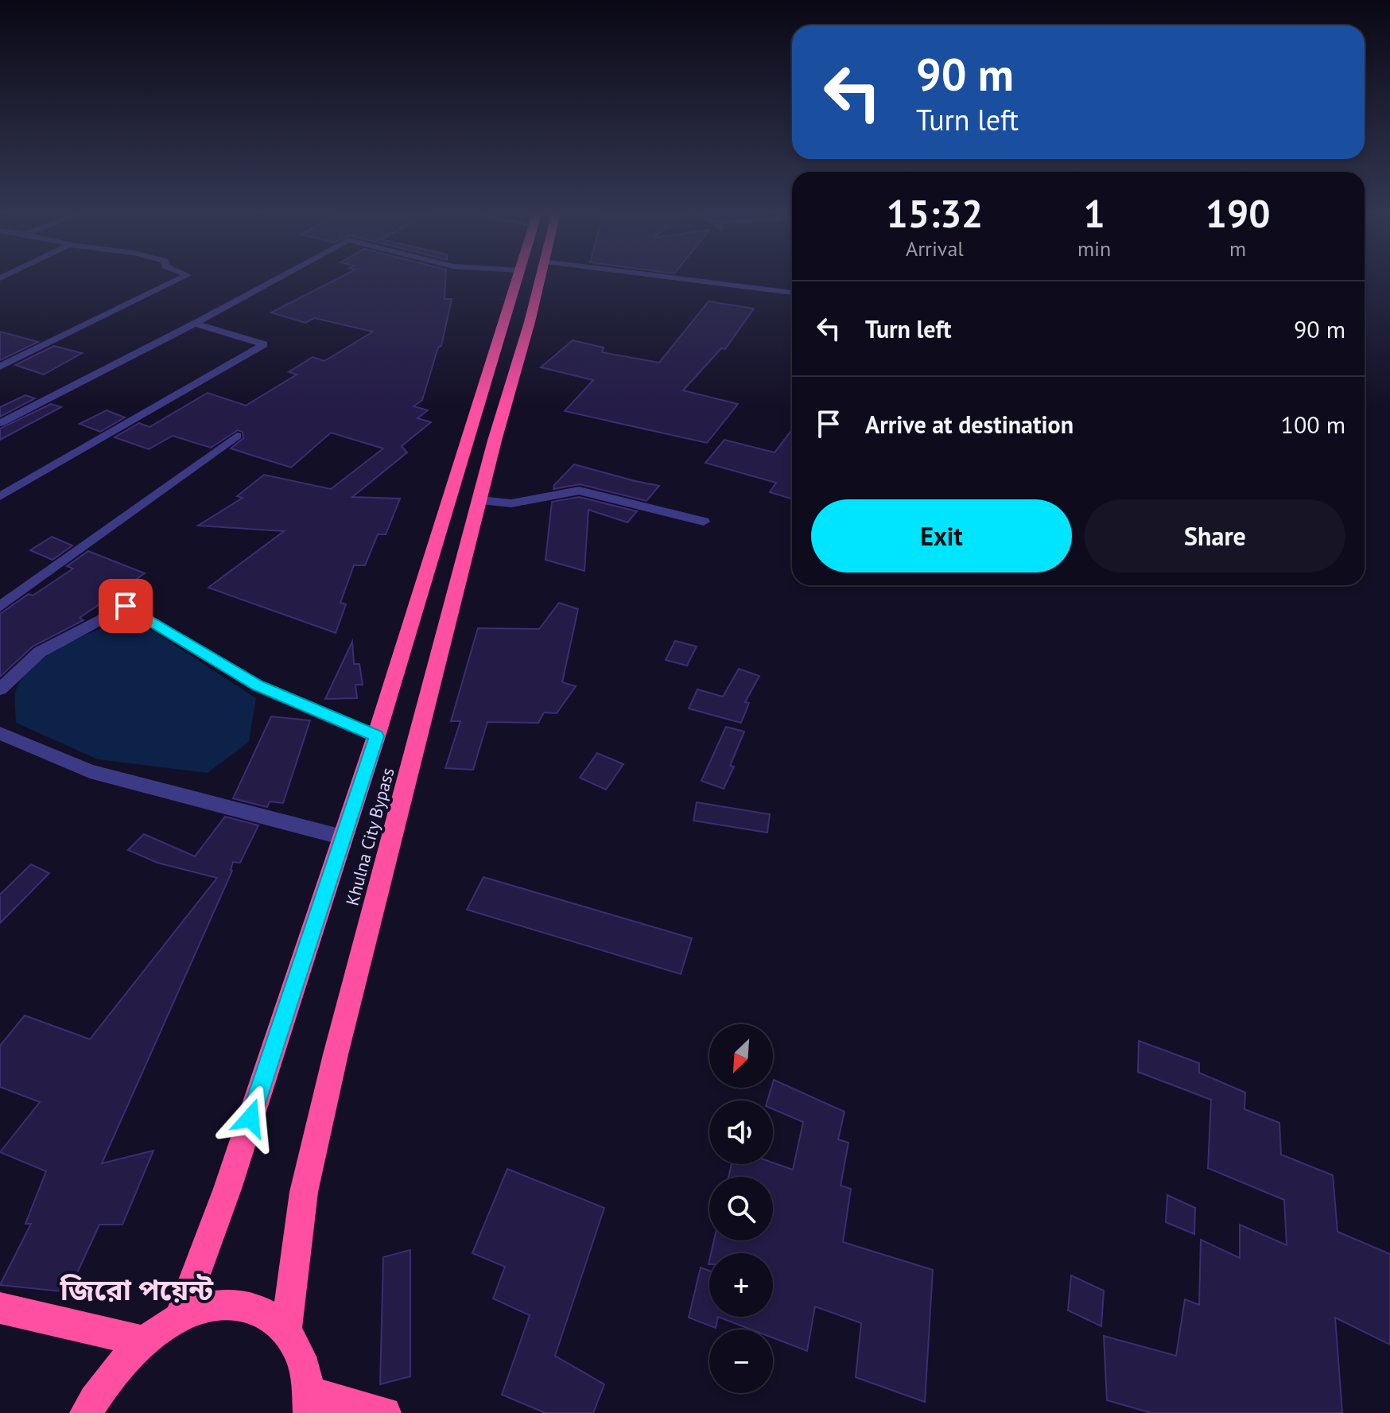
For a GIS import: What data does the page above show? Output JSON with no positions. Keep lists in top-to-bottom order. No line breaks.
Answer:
{"streets":{"highway":["Khulna City Bypass"]},"districts":["জিরো পয়েন্ট"],"north":"bottom left","page":{"turn":["90 m","Turn left"],"eta":["15:32","Arrival","1","min","190","m"],"list":[{"name":"Turn left","value":"90 m"},{"name":"Arrive at destination","value":"100 m"}],"buttons":["Exit","Share"],"map_buttons":["+","−"]}}
